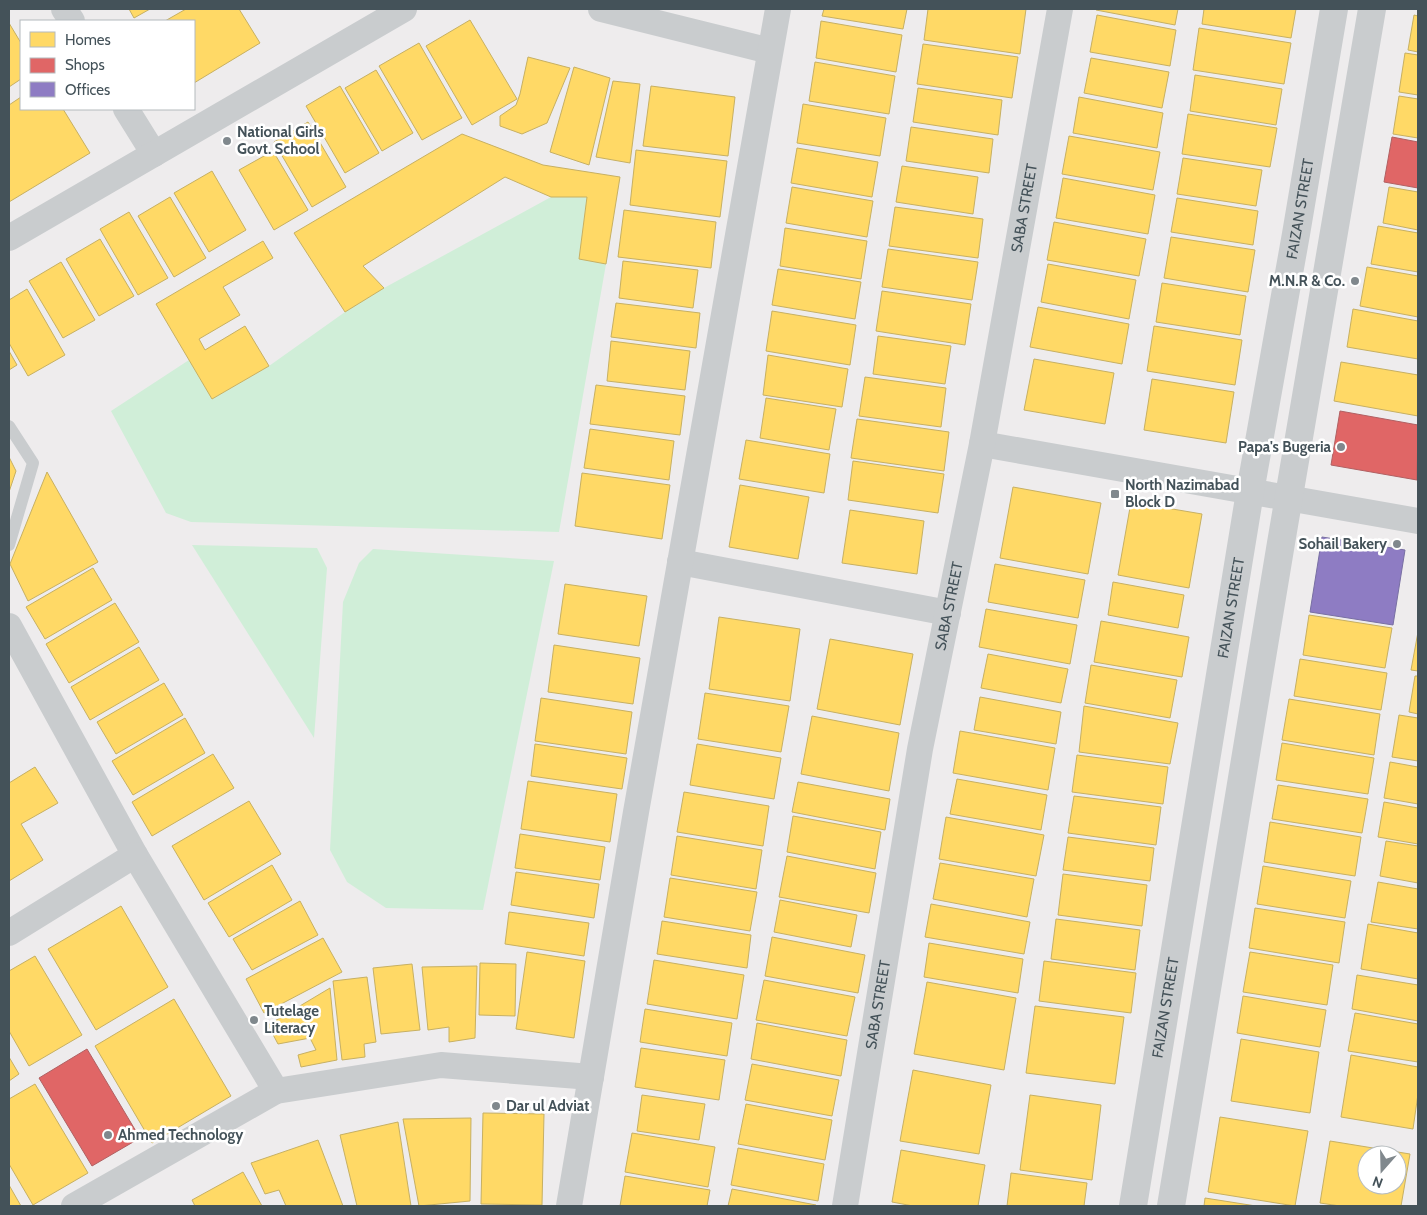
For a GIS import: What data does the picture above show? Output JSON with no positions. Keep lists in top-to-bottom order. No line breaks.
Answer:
{"streets":{"street":["FAIZAN STREET","SABA STREET"]},"places":{"other":["National Girls Govt. School","M.N.R & Co.","Papa's Bugeria","Sohail Bakery","Tutelage Literacy","Dar ul Adviat","Ahmed Technology"],"transit":["North Nazimabad Block D"]},"legend":["Homes","Shops","Offices"],"north":"bottom"}
